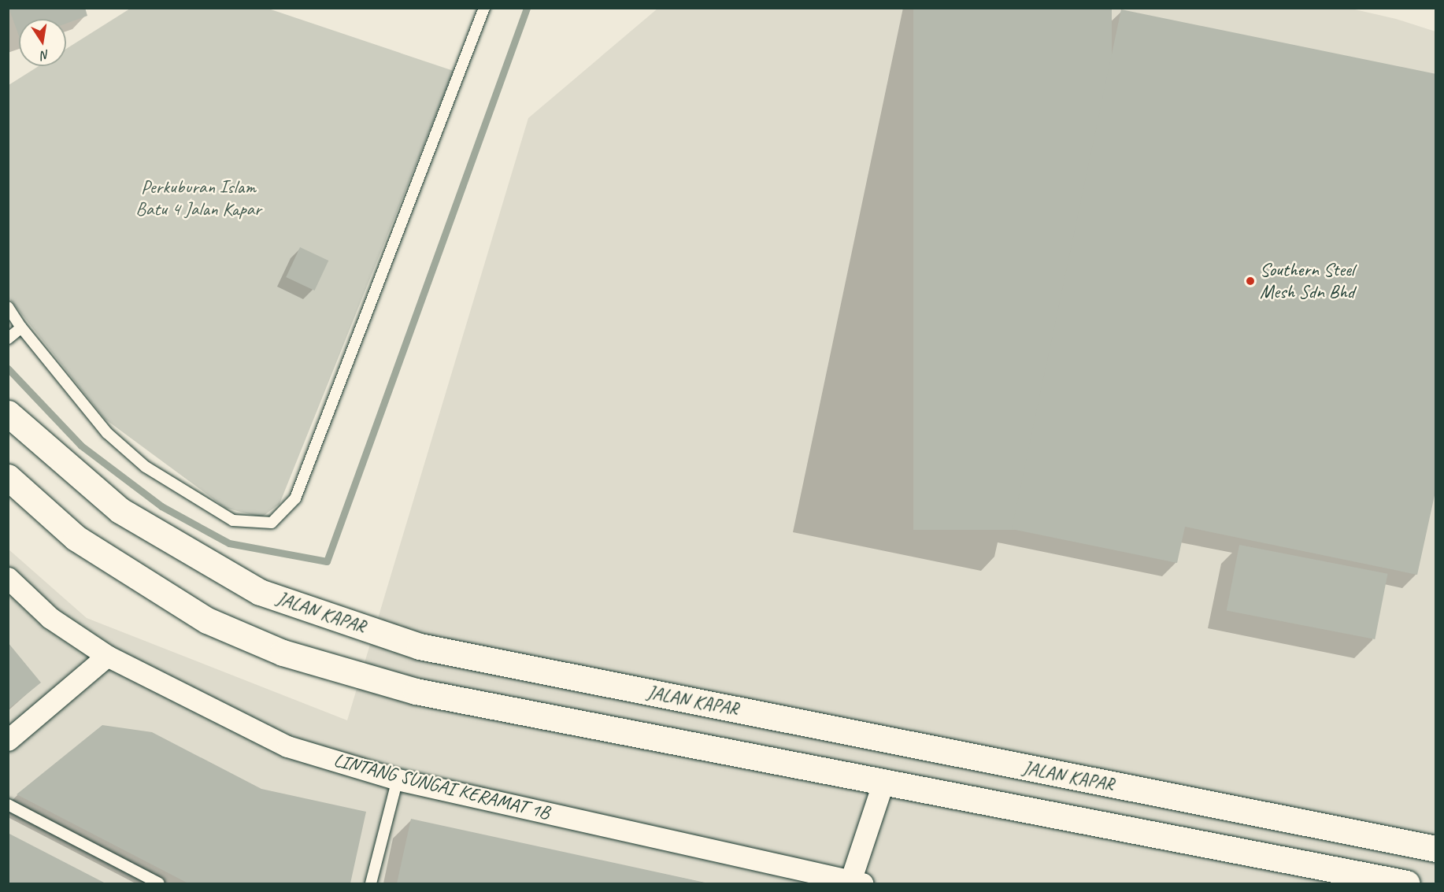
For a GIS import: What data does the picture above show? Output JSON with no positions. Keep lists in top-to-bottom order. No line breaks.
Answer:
{"streets":{"highway":["JALAN KAPAR"],"street":["LINTANG SUNGAI KERAMAT 1B"]},"parks":["Perkuburan Islam Batu 4 Jalan Kapar"],"places":["Southern Steel Mesh Sdn Bhd"],"north":"bottom"}
